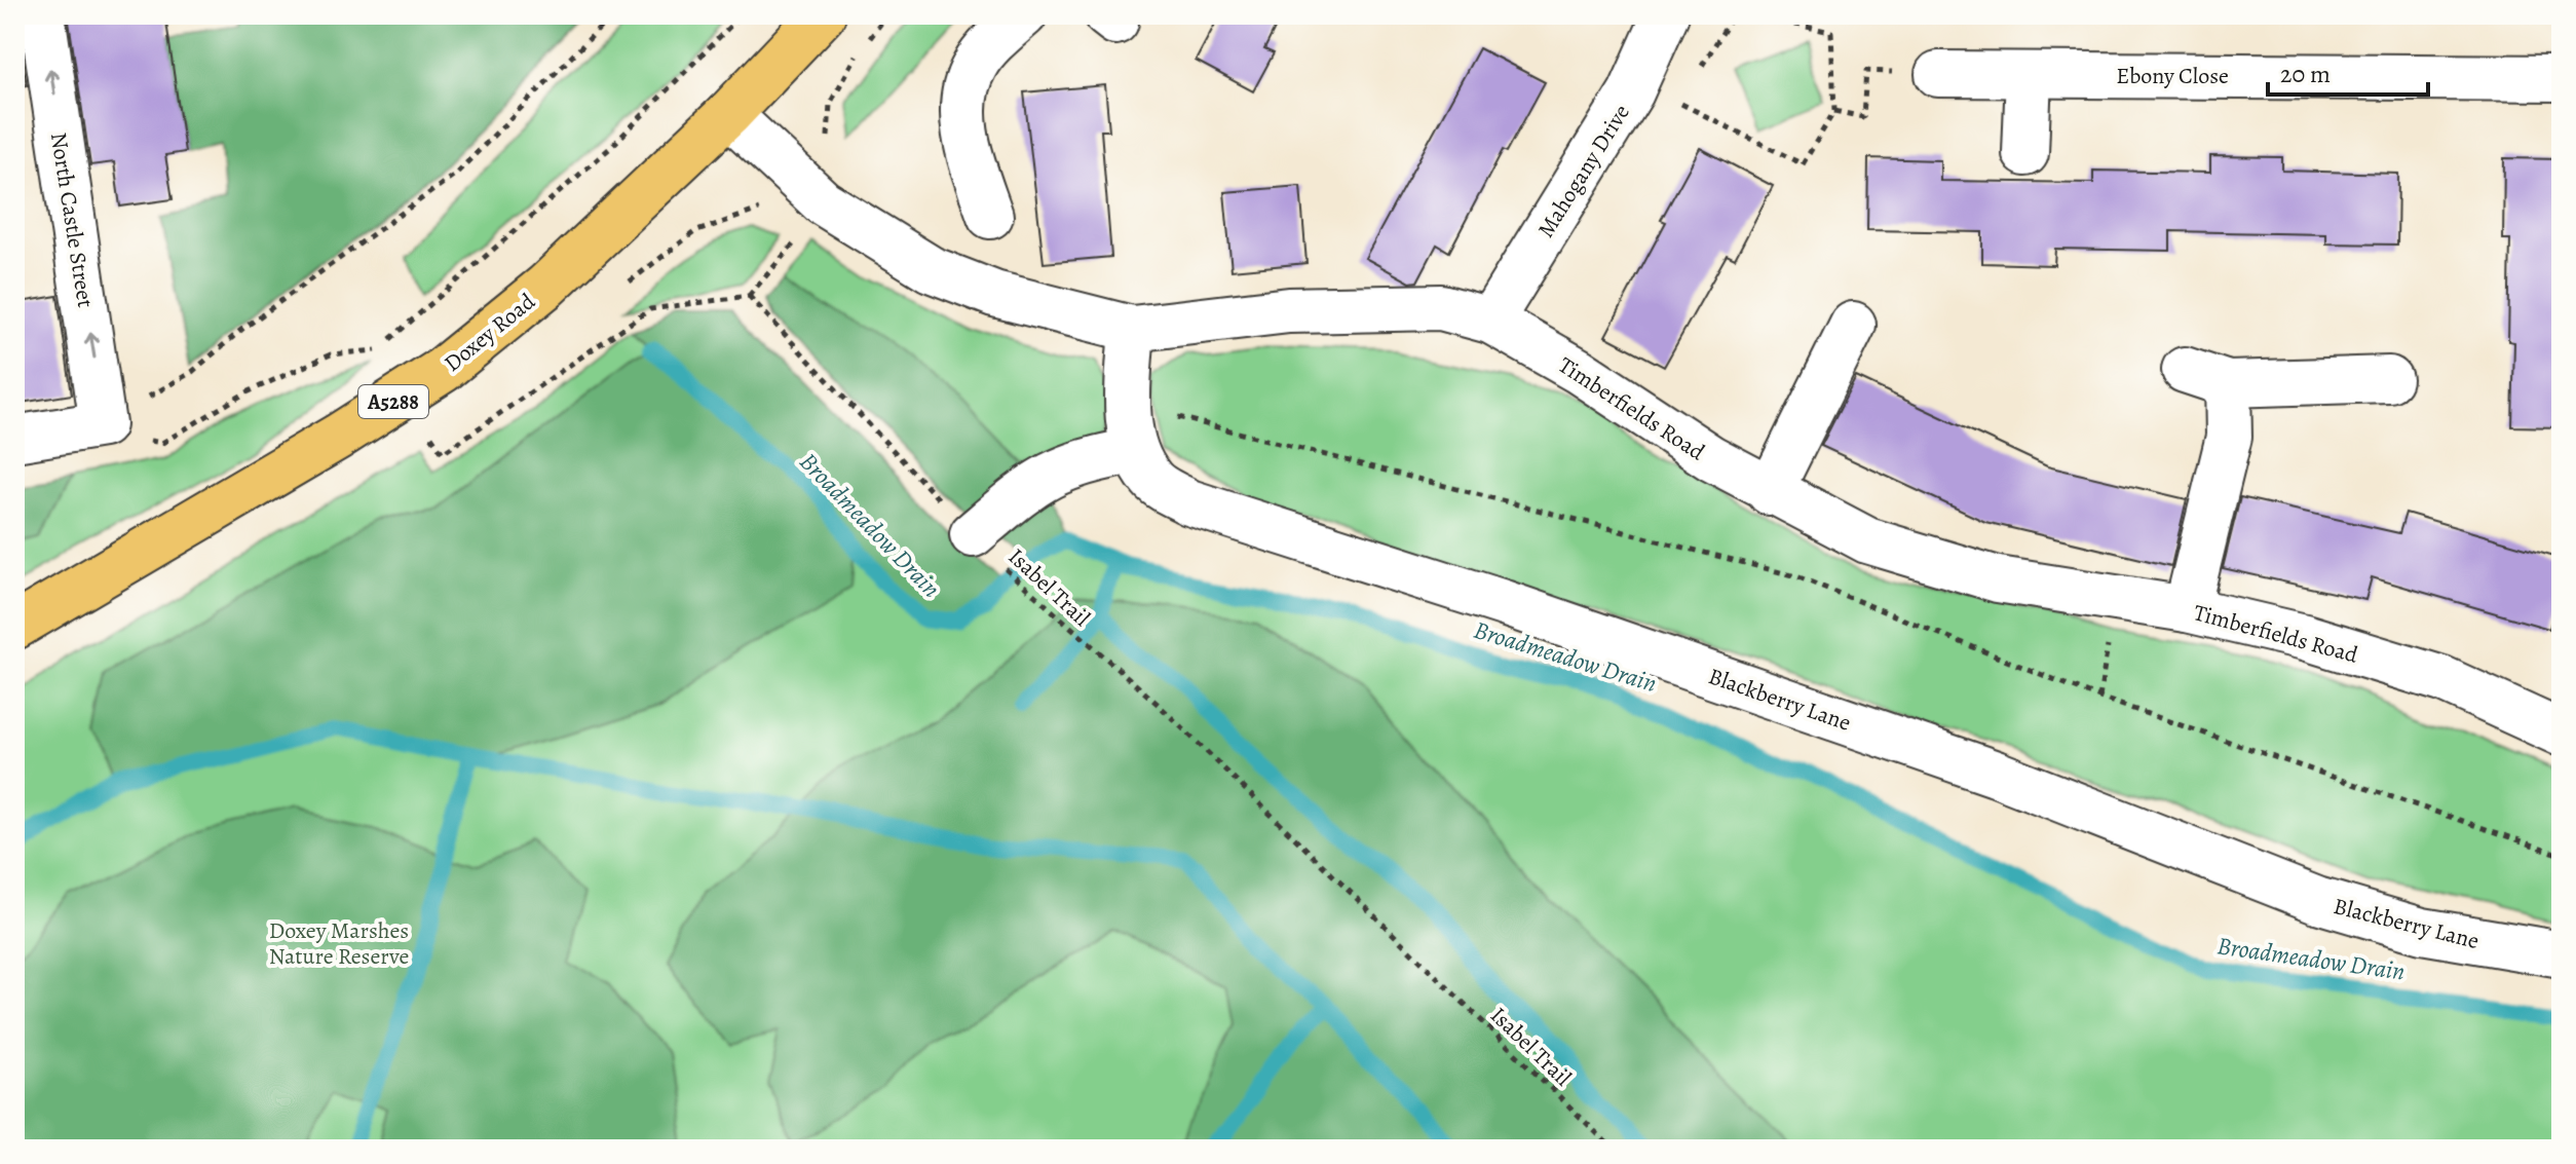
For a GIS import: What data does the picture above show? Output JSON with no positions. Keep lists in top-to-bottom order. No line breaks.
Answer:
{"streets":{"main road":["Doxey Road","A5288"],"street":["Ebony Close","Mahogany Drive","North Castle Street","Timberfields Road","Blackberry Lane"],"path":["Isabel Trail"]},"crossings":[["Mahogany Drive","Timberfields Road"],["Doxey Road","Timberfields Road"],["Timberfields Road","Blackberry Lane"]],"one_way":["North Castle Street"],"water":["Broadmeadow Drain"],"parks":["Doxey Marshes Nature Reserve"],"scale_bar":"20 m"}
